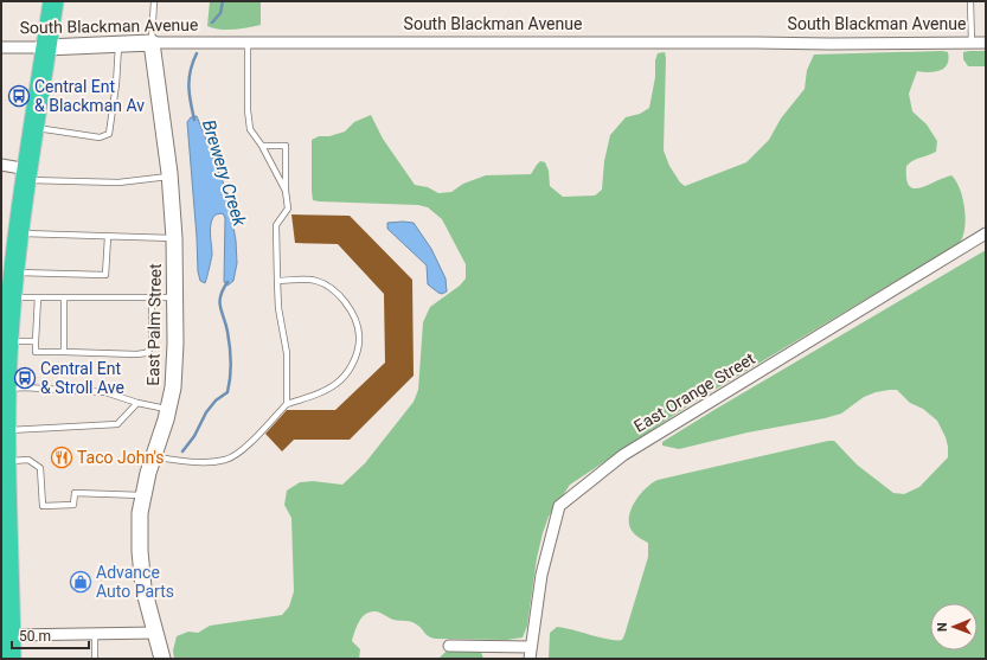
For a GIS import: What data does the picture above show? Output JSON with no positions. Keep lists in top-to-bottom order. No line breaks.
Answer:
{"streets":{"street":["South Blackman Avenue","East Palm Street","East Orange Street"]},"crossings":[["South Blackman Avenue","East Palm Street"]],"water":["Brewery Creek"],"places":{"bus stop":["Central Ent & Blackman Av","Central Ent & Stroll Ave"],"restaurant":["Taco John's"],"shop":["Advance Auto Parts"]},"scale_bar":"50 m","north":"left"}
